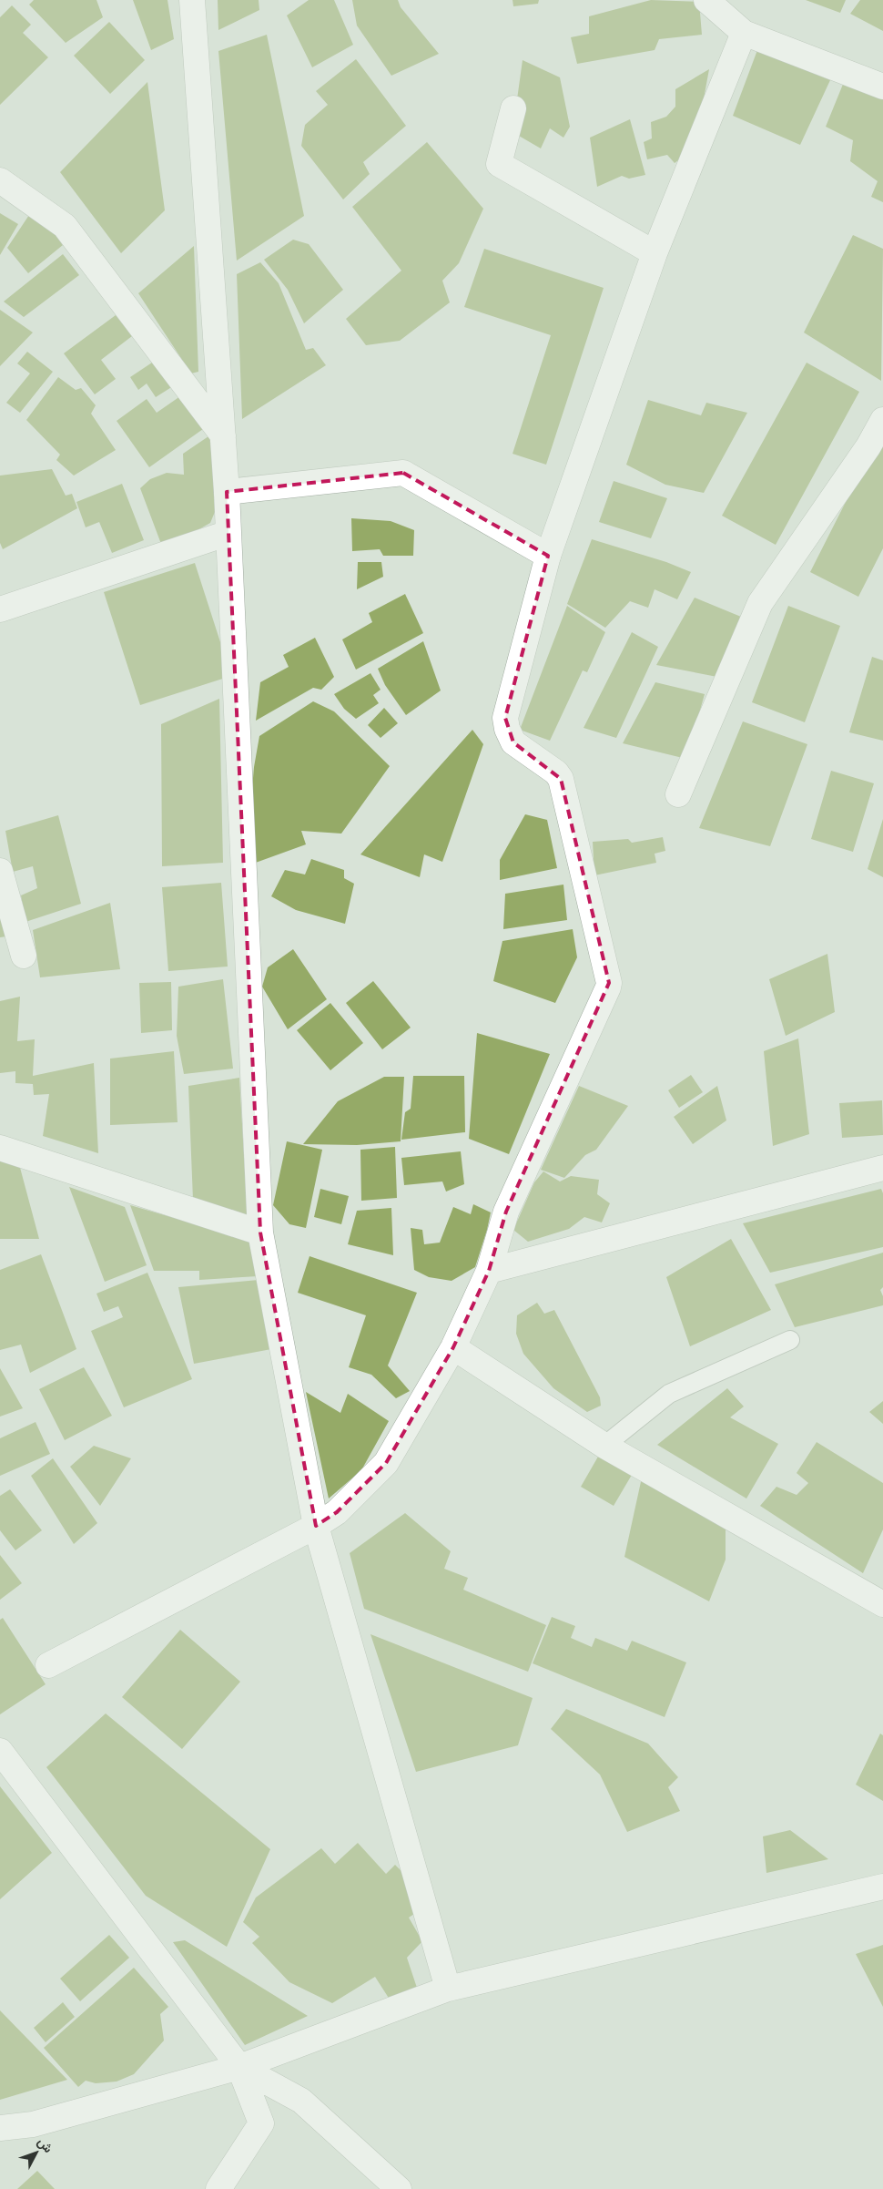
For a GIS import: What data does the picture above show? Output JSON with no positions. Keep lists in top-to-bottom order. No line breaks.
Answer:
{"north":"top right"}
